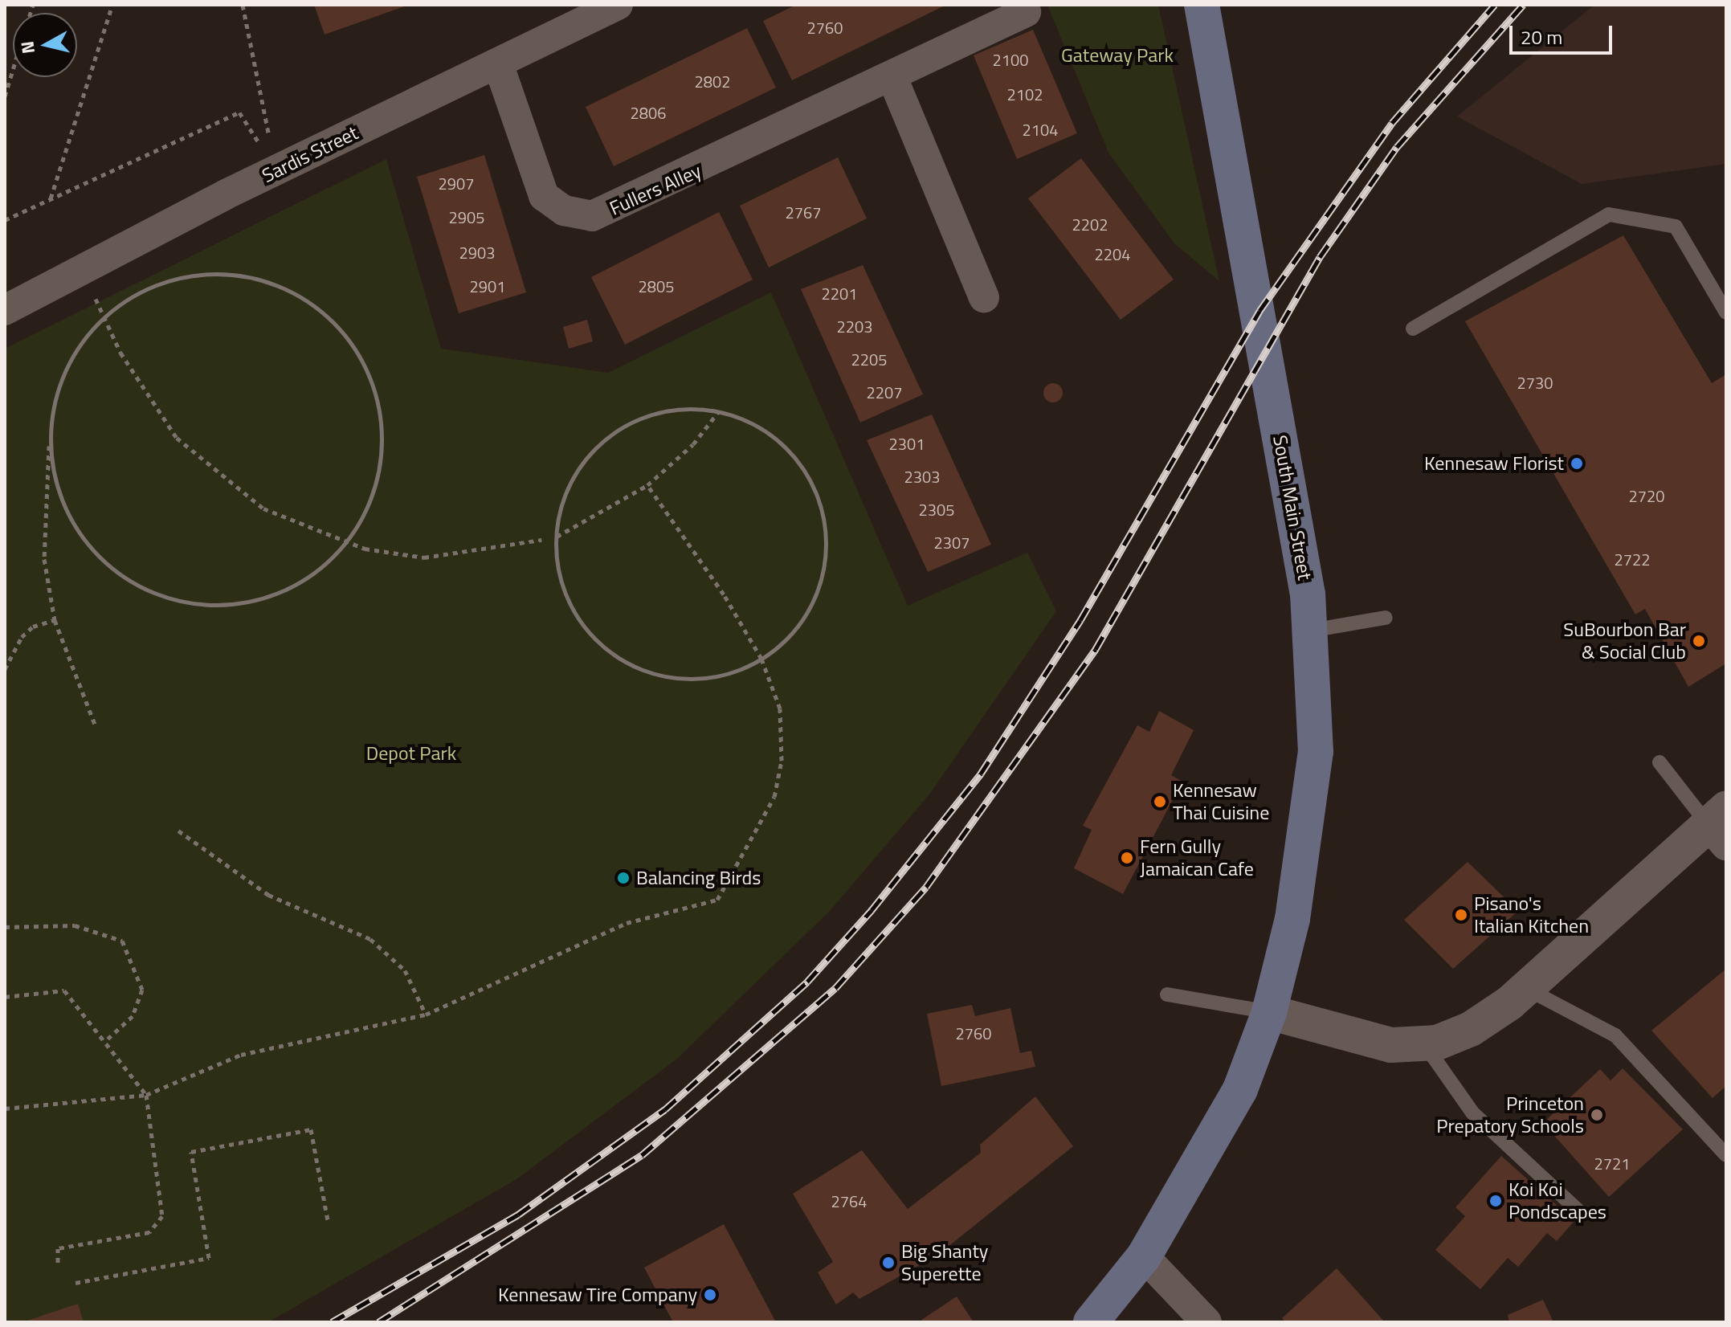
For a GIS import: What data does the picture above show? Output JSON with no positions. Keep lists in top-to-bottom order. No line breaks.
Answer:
{"streets":{"main road":["South Main Street"],"street":["Sardis Street","Fullers Alley"]},"crossings":[["Sardis Street","Fullers Alley"]],"parks":["Gateway Park","Depot Park"],"places":["Kennesaw Florist","SuBourbon Bar & Social Club","Kennesaw Thai Cuisine","Fern Gully Jamaican Cafe","Balancing Birds","Pisano's Italian Kitchen","Princeton Prepatory Schools","Koi Koi Pondscapes","Big Shanty Superette","Kennesaw Tire Company"],"house_numbers":["2760","2100","2802","2102","2806","2104","2907","2767","2905","2202","2903","2204","2901","2805","2201","2203","2205","2730","2207","2301","2303","2720","2305","2307","2722","2760","2721","2764"],"scale_bar":"20 m","north":"left"}
